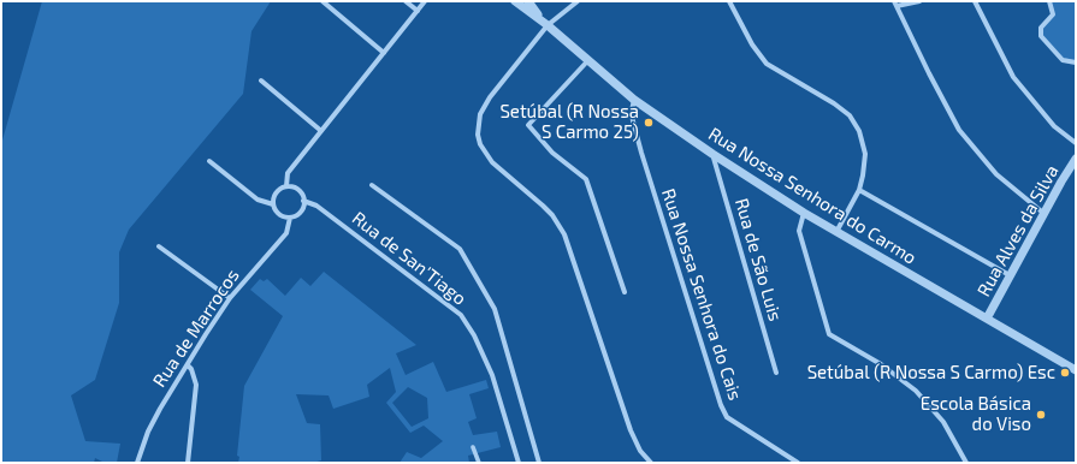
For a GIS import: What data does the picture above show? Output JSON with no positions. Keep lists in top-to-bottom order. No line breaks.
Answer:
{"streets":{"street":["Rua Nossa Senhora do Carmo","Rua Alves da Silva","Rua de San'Tiago","Rua de São Luis","Rua Nossa Senhora do Cais","Rua de Marrocos"]},"crossings":[["Rua Nossa Senhora do Carmo","Rua Alves da Silva"],["Rua Nossa Senhora do Carmo","Rua de São Luis"],["Rua Nossa Senhora do Carmo","Rua Nossa Senhora do Cais"],["Rua de San'Tiago","Rua de Marrocos"]],"places":["Setúbal (R Nossa S Carmo 25)","Setúbal (R Nossa S Carmo) Esc","Escola Básica do Viso"]}
